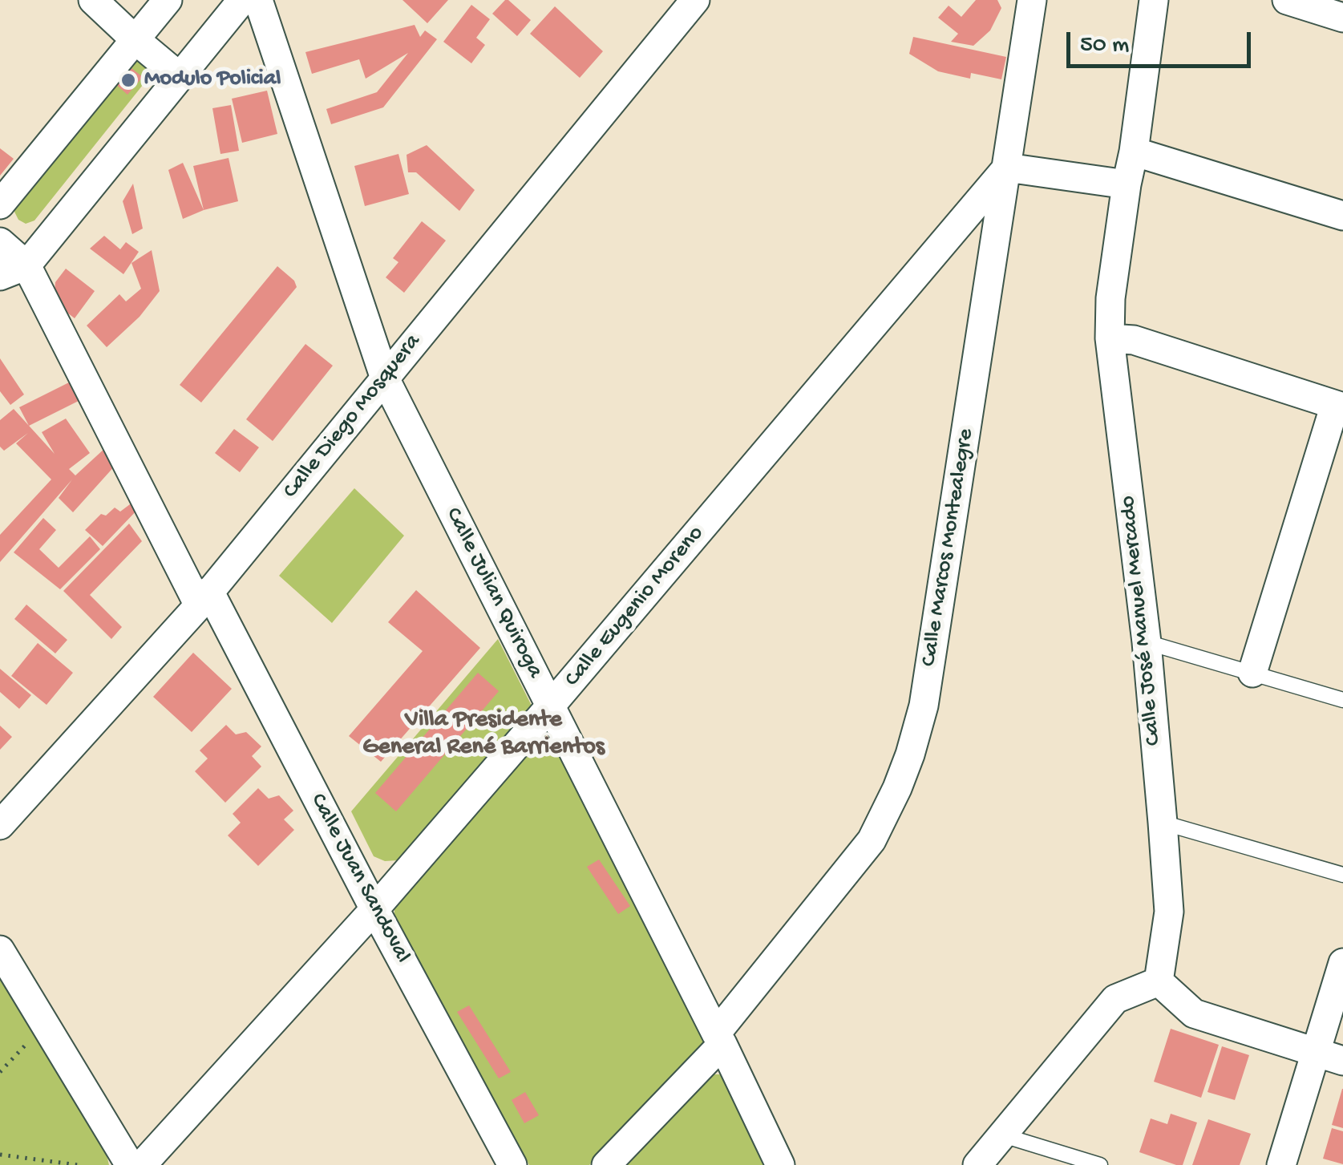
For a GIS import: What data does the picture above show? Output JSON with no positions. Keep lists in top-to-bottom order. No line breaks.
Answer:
{"streets":{"street":["Calle Diego Mosquera","Calle Marcos Montealegre","Calle Julian Quiroga","Calle Eugenio Moreno","Calle José Manuel Mercado","Calle Juan Sandoval"]},"crossings":[["Calle Diego Mosquera","Calle Julian Quiroga"],["Calle Diego Mosquera","Calle Juan Sandoval"],["Calle Marcos Montealegre","Calle Julian Quiroga"],["Calle Marcos Montealegre","Calle Eugenio Moreno"],["Calle Julian Quiroga","Calle Eugenio Moreno"],["Calle Eugenio Moreno","Calle Juan Sandoval"]],"districts":["Villa Presidente General René Barrientos"],"places":["Modulo Policial"],"scale_bar":"50 m"}
